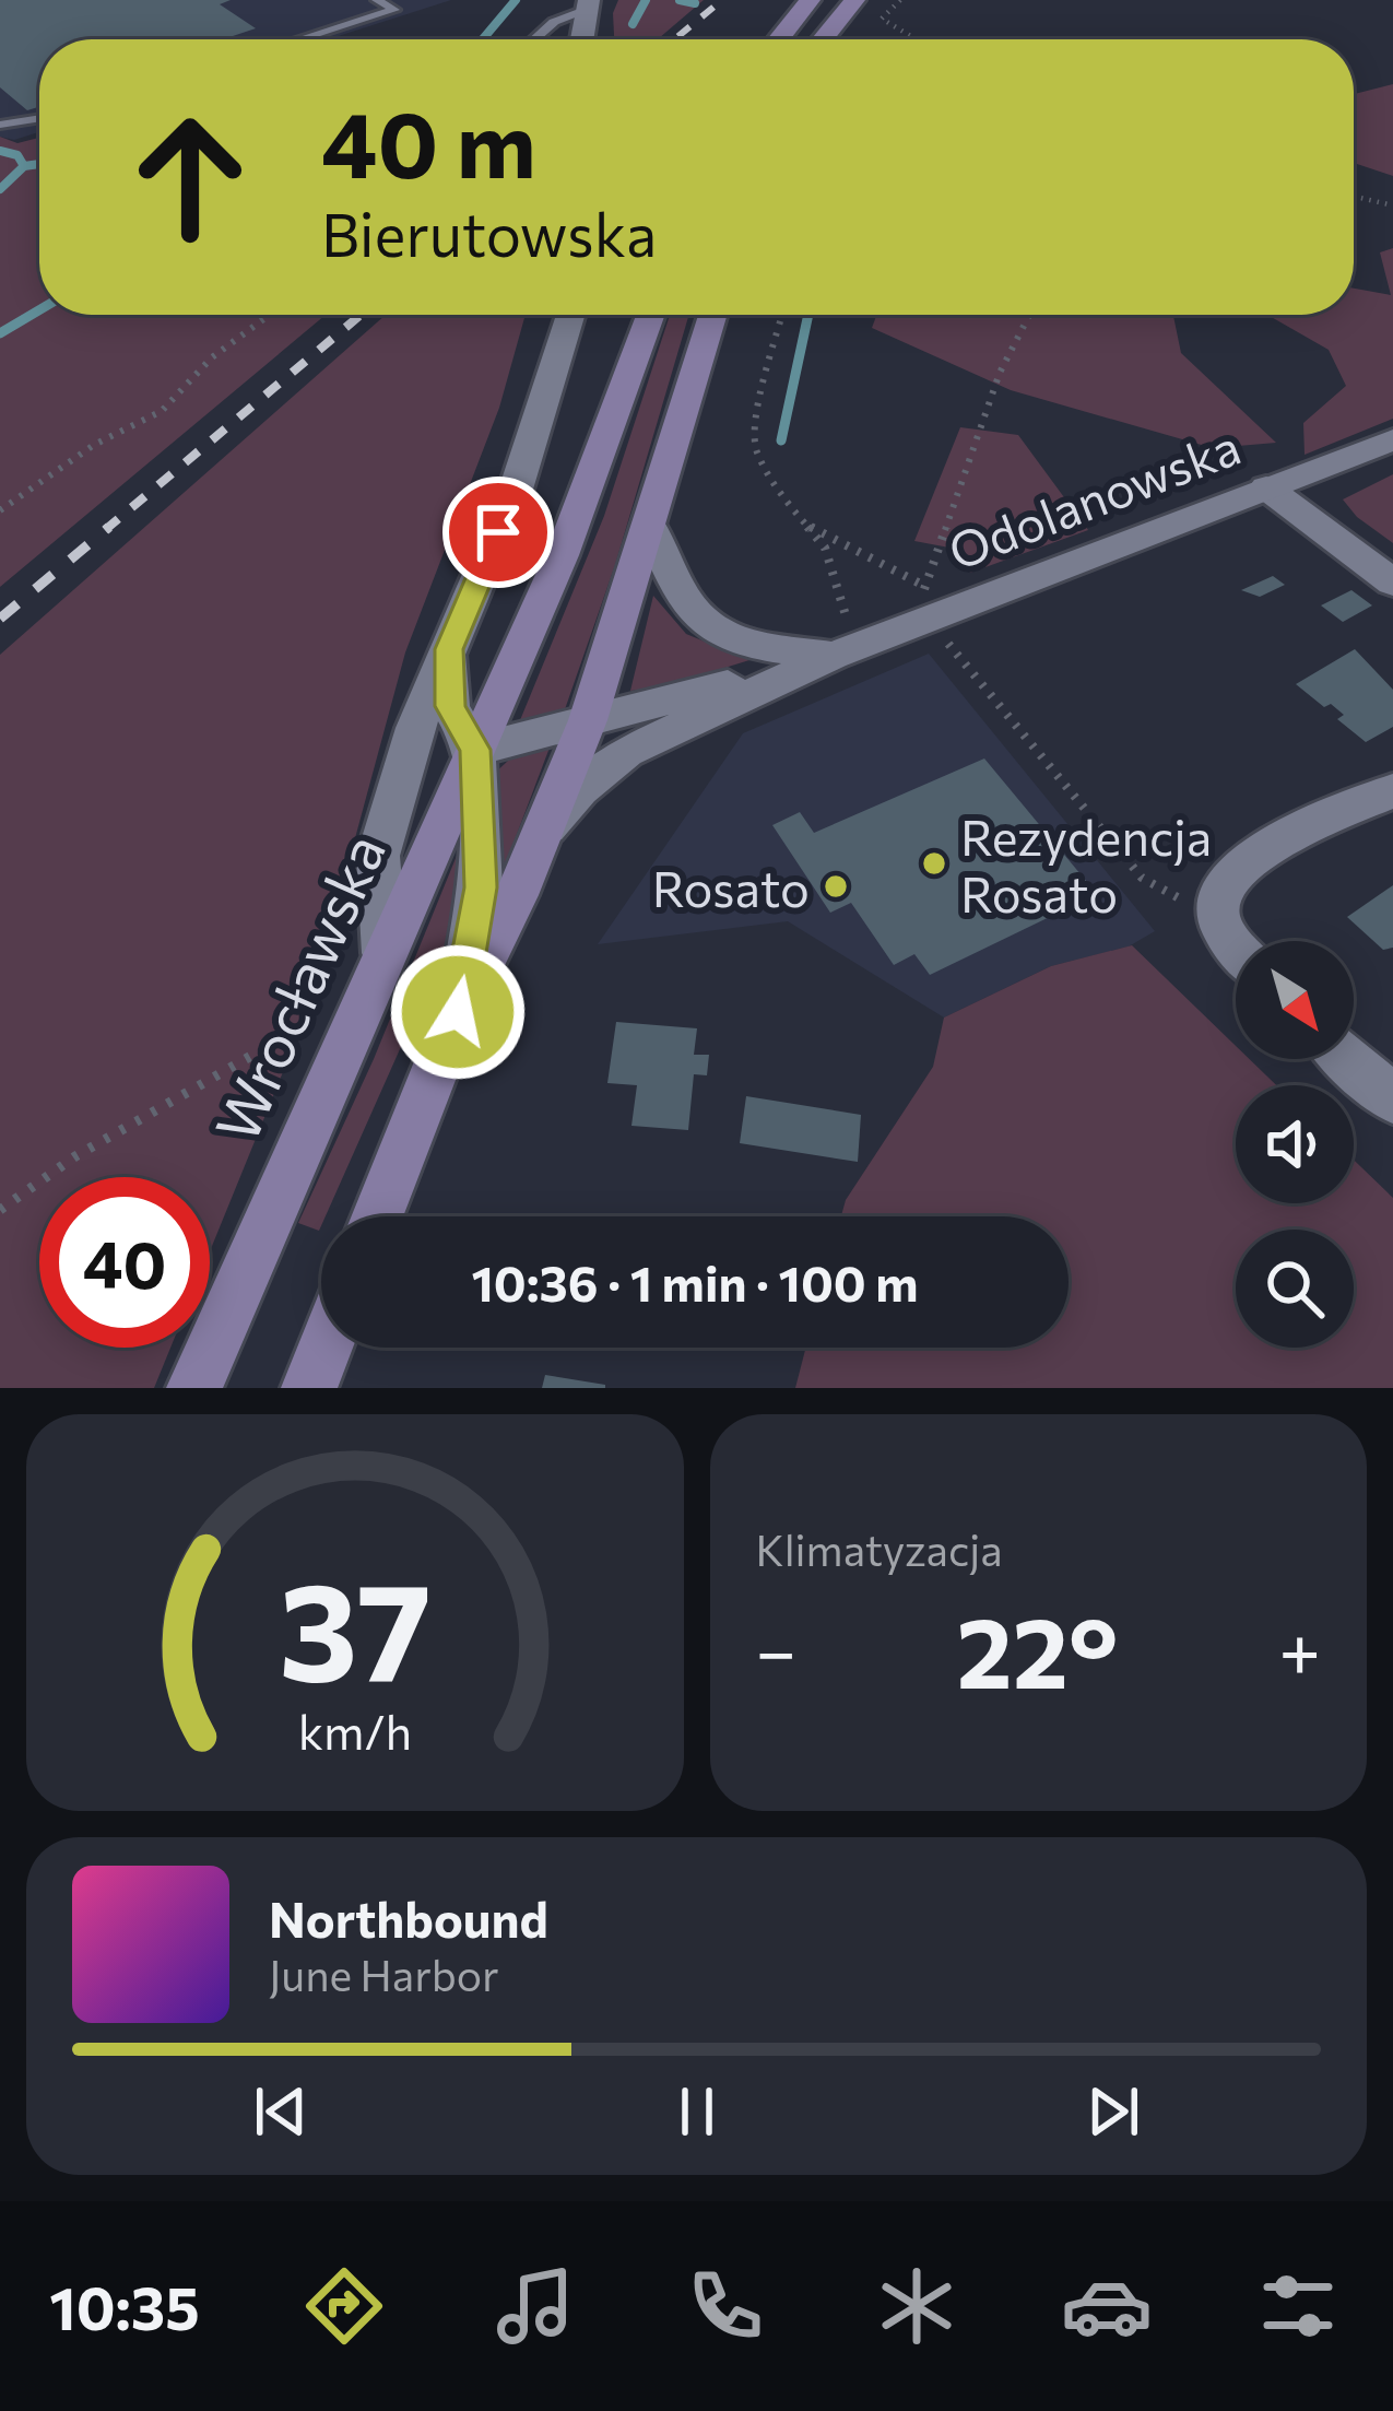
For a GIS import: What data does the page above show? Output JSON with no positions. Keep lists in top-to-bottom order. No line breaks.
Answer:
{"streets":{"main road":["Wrocławska"],"street":["Odolanowska"]},"crossings":[["Odolanowska","Wrocławska"]],"places":["Rezydencja Rosato","Rosato"],"north":"bottom right","page":{"turn":["40 m","Bierutowska"],"limit":"40","trip":"10:36 · 1 min · 100 m","tile":"Klimatyzacja","heat":["−","22°","+"],"song":["Northbound","June Harbor"],"tabs":"10:35","gauge":["37","km/h"]}}
